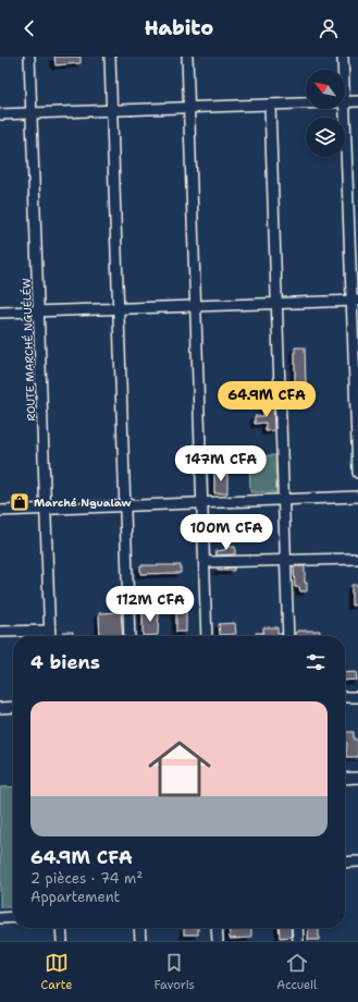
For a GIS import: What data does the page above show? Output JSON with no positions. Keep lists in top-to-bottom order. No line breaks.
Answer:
{"streets":{"street":["ROUTE MARCHÉ NGUÉLÉW"]},"places":{"shop":["Marché Ngualaw"]},"north":"top left","page":{"header":"Habito","price":["64.9M CFA","147M CFA","100M CFA","112M CFA"],"heading":"4 biens","list":[{"name":"64.9M CFA","note":"2 pièces · 74 m² · Appartement"}],"tabs":["Carte","Favoris","Accueil"]}}
